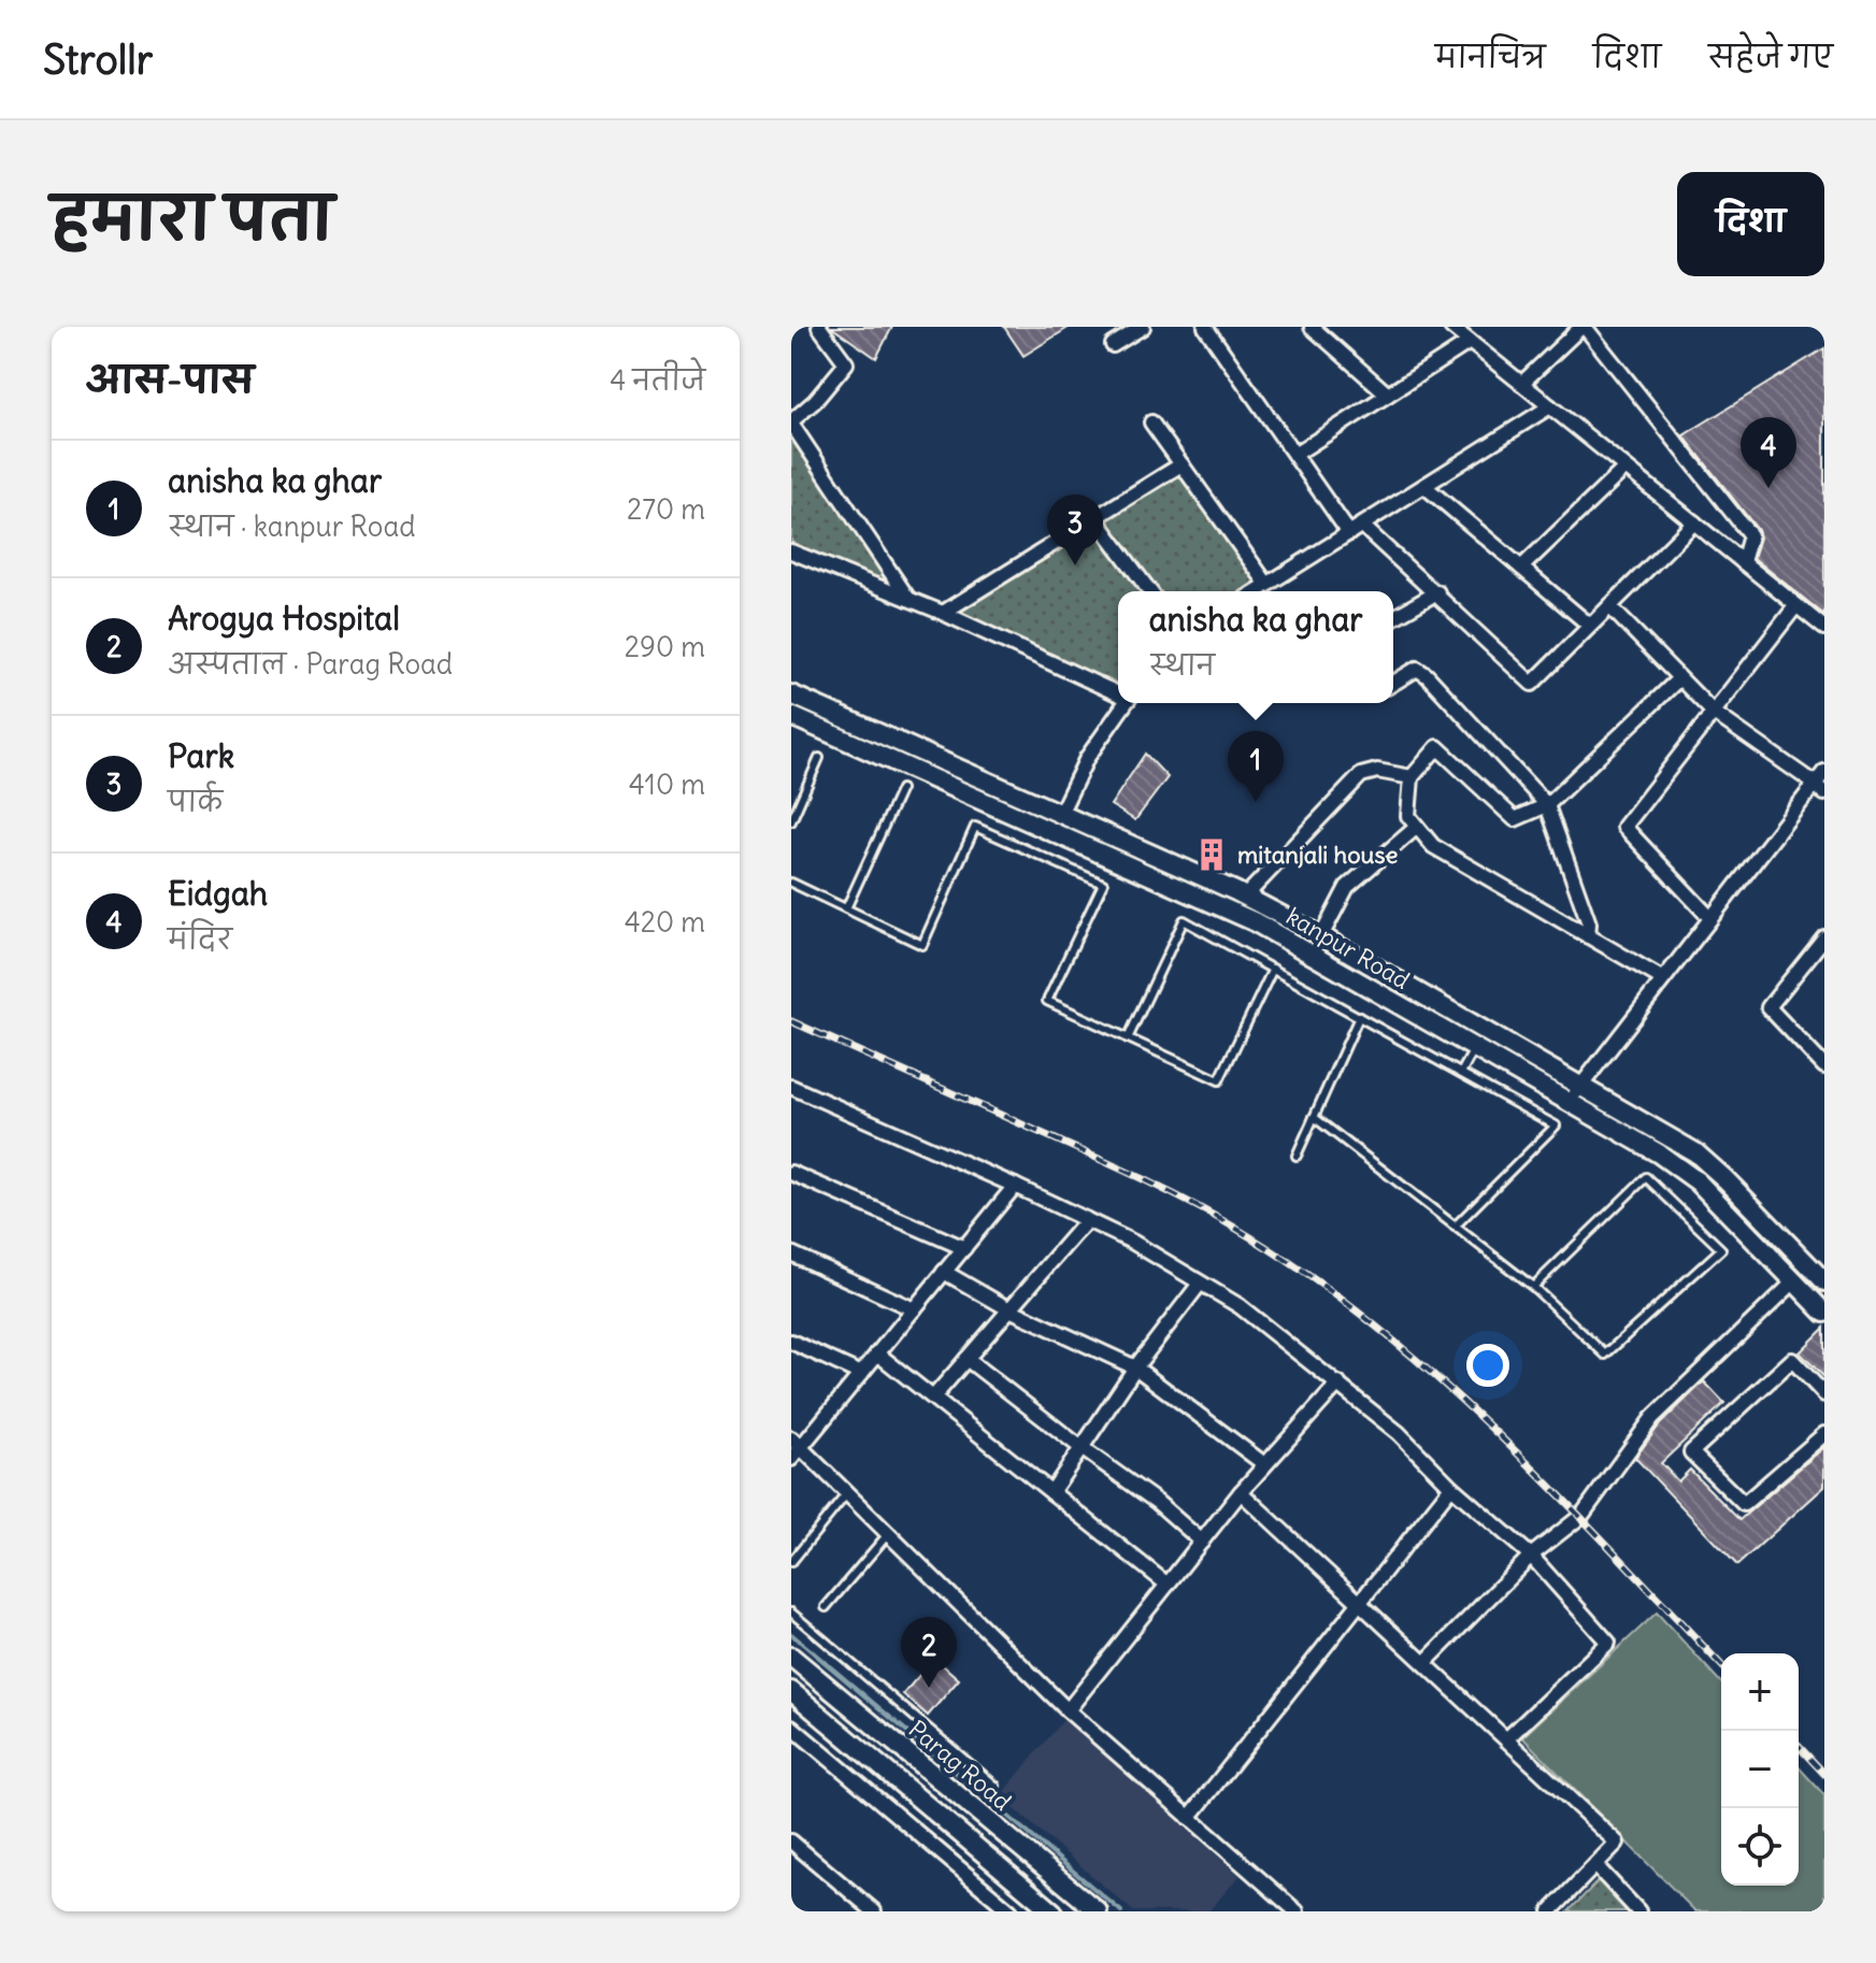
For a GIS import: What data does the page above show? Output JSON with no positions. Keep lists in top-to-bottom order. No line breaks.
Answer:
{"streets":{"street":["kanpur Road","Parag Road"]},"places":{"building":["mitanjali house"]},"page":{"header":"Strollr","nav":["मानचित्र","दिशा","सहेजे गए"],"title":"हमारा पता","buttons":"दिशा","heading":["आस-पास","4 नतीजे"],"pins":["4","3","1","2"],"list":[{"mark":"1","name":"anisha ka ghar","note":"स्थान · kanpur Road","value":"270 m"},{"mark":"2","name":"Arogya Hospital","note":"अस्पताल · Parag Road","value":"290 m"},{"mark":"3","name":"Park","note":"पार्क","value":"410 m"},{"mark":"4","name":"Eidgah","note":"मंदिर","value":"420 m"}],"popup":["anisha ka ghar","स्थान"],"map_buttons":["+","−"]}}
